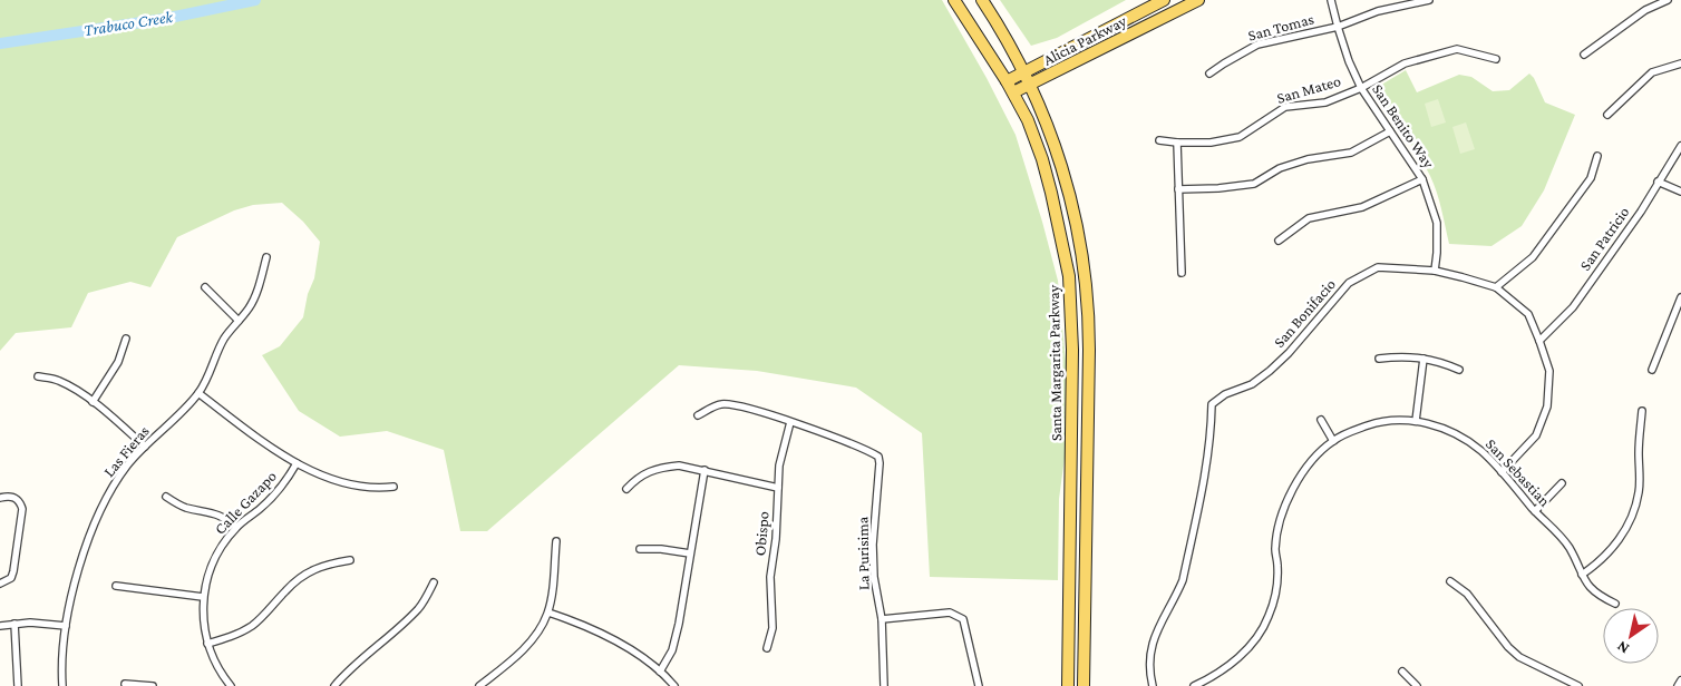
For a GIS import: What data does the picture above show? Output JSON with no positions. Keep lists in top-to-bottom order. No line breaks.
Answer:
{"streets":{"main road":["Alicia Parkway","Santa Margarita Parkway"],"street":["San Tomas","San Mateo","San Benito Way","San Patricio","San Bonifacio","Las Fieras","San Sebastian","Calle Gazapo","Obispo","La Purisima"]},"crossings":[["San Tomas","San Benito Way"],["Alicia Parkway","Santa Margarita Parkway"],["San Mateo","San Benito Way"],["San Benito Way","San Bonifacio"],["San Patricio","San Bonifacio"],["San Bonifacio","San Sebastian"],["Obispo","La Purisima"]],"water":["Trabuco Creek"],"north":"bottom left"}
